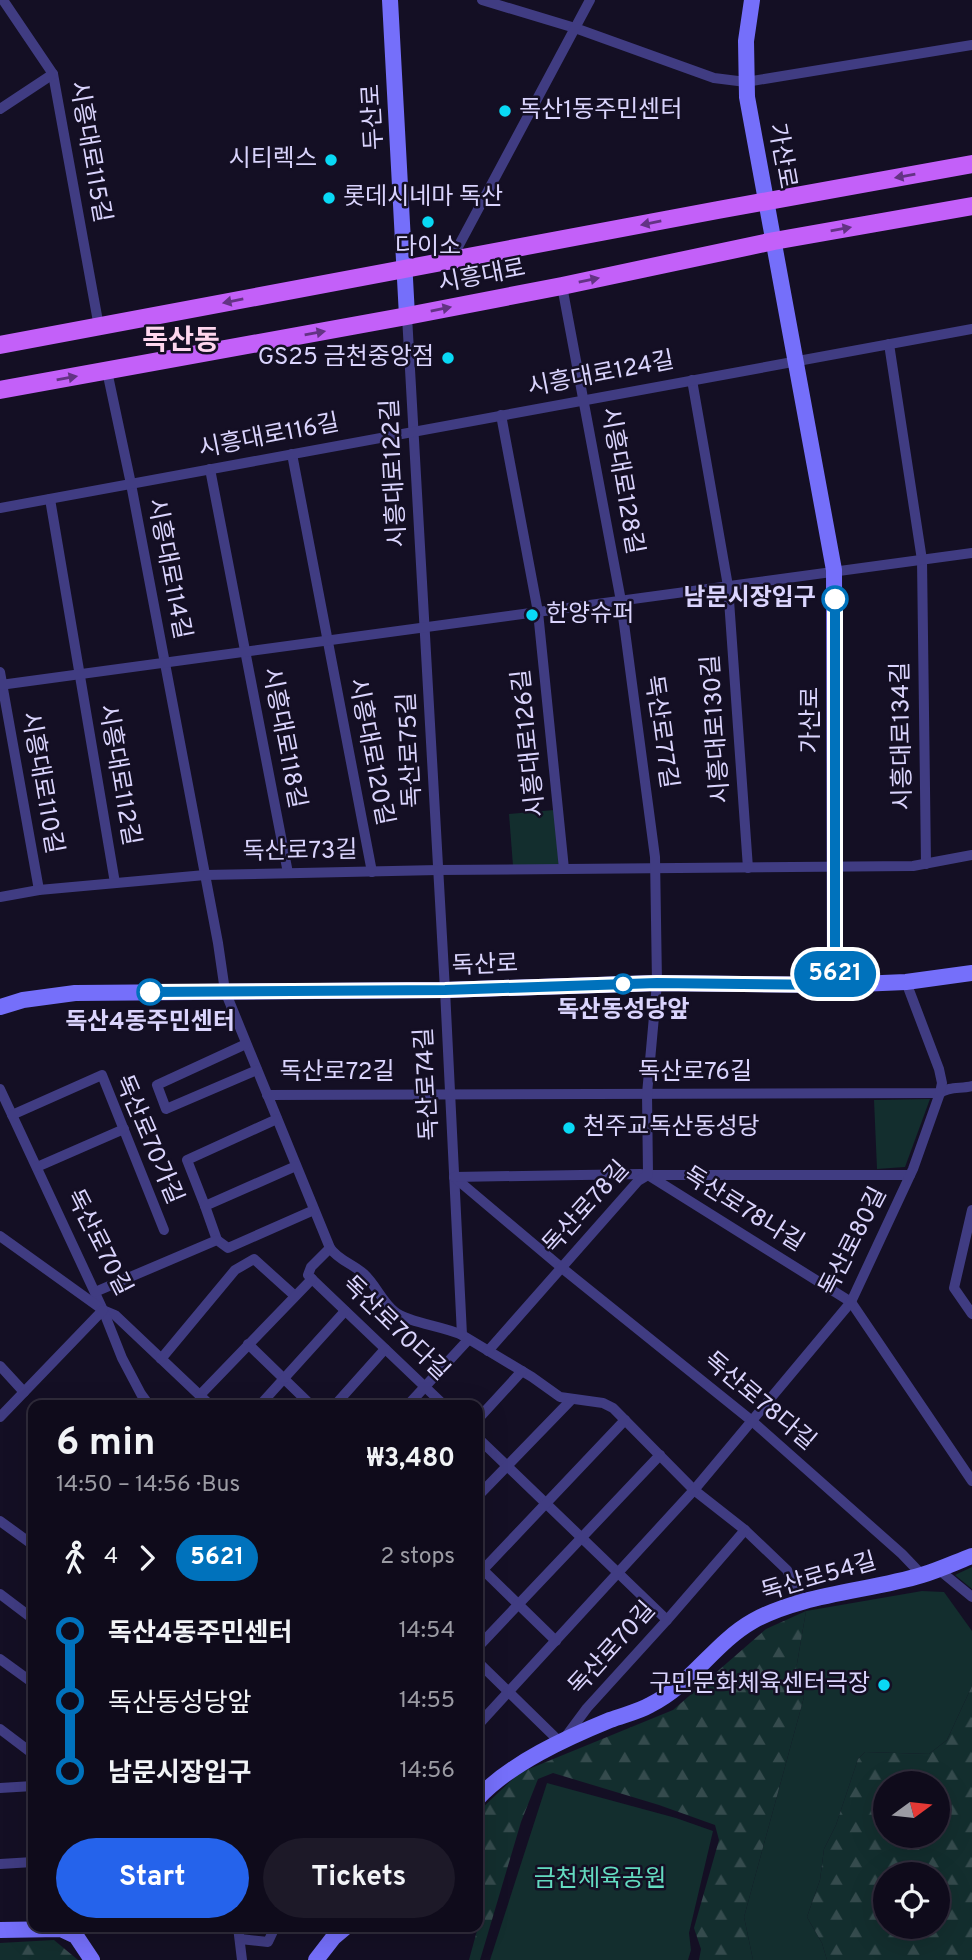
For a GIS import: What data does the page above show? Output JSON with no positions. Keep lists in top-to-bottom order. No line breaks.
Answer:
{"streets":{"main road":["두산로","가산로","시흥대로","독산로","독산로54길"],"street":["시흥대로115길","시흥대로124길","시흥대로116길","시흥대로122길","시흥대로128길","시흥대로114길","시흥대로130길","독산로77길","시흥대로134길","시흥대로118길","시흥대로126길","독산로75길","시흥대로120길","시흥대로112길","시흥대로110길","독산로73길","독산로72길","독산로76길","독산로74길","독산로70가길","독산로78길","독산로78나길","독산로80길","독산로70길","독산로70다길","독산로78다길"]},"crossings":[["두산로","시흥대로"],["두산로","시흥대로122길"],["시흥대로115길","시흥대로"],["가산로","시흥대로"],["가산로","시흥대로124길"],["가산로","독산로"],["시흥대로","시흥대로122길"],["시흥대로","시흥대로128길"],["시흥대로","시흥대로114길"],["시흥대로124길","시흥대로116길"],["시흥대로124길","시흥대로122길"],["시흥대로124길","시흥대로128길"],["시흥대로124길","시흥대로130길"],["시흥대로124길","시흥대로126길"],["시흥대로116길","시흥대로122길"],["시흥대로116길","시흥대로114길"],["시흥대로116길","시흥대로118길"],["시흥대로116길","시흥대로120길"],["시흥대로122길","독산로75길"],["시흥대로128길","독산로77길"],["시흥대로114길","시흥대로118길"],["시흥대로114길","시흥대로112길"],["독산로77길","독산로"],["독산로77길","독산로78길"],["시흥대로118길","시흥대로120길"],["시흥대로118길","시흥대로112길"],["시흥대로118길","독산로73길"],["독산로75길","독산로73길"],["독산로75길","독산로"],["독산로75길","독산로74길"],["시흥대로120길","독산로73길"],["시흥대로112길","시흥대로110길"],["시흥대로112길","독산로73길"],["시흥대로110길","독산로73길"],["독산로","독산로72길"],["독산로","독산로74길"],["독산로","독산로78길"],["독산로","독산로80길"],["독산로72길","독산로76길"],["독산로72길","독산로74길"],["독산로72길","독산로78길"],["독산로72길","독산로80길"],["독산로72길","독산로70길"],["독산로72길","독산로54길"],["독산로76길","독산로74길"],["독산로76길","독산로78길"],["독산로76길","독산로80길"],["독산로70가길","독산로70길"],["독산로78길","독산로78나길"],["독산로78길","독산로78다길"],["독산로78나길","독산로80길"],["독산로80길","독산로78다길"],["독산로70길","독산로70다길"],["독산로70길","독산로54길"],["독산로78다길","독산로54길"]],"districts":["독산동"],"parks":["금천체육공원"],"places":["독산1동주민센터","시티렉스","롯데시네마 독산","다이소","GS25 금천중앙점","남문시장입구","한양슈퍼","독산동성당앞","독산4동주민센터","천주교독산동성당","구민문화체육센터극장"],"lines":["bus line 5621"],"north":"right","page":{"on_map":"5621","heading":["6 min","14:50 – 14:56 · Bus","₩3,480"],"legs":["4","5621","2 stops"],"list":[{"name":"독산4동주민센터","value":"14:54"},{"name":"독산동성당앞","value":"14:55"},{"name":"남문시장입구","value":"14:56"}],"buttons":["Start","Tickets"]}}
